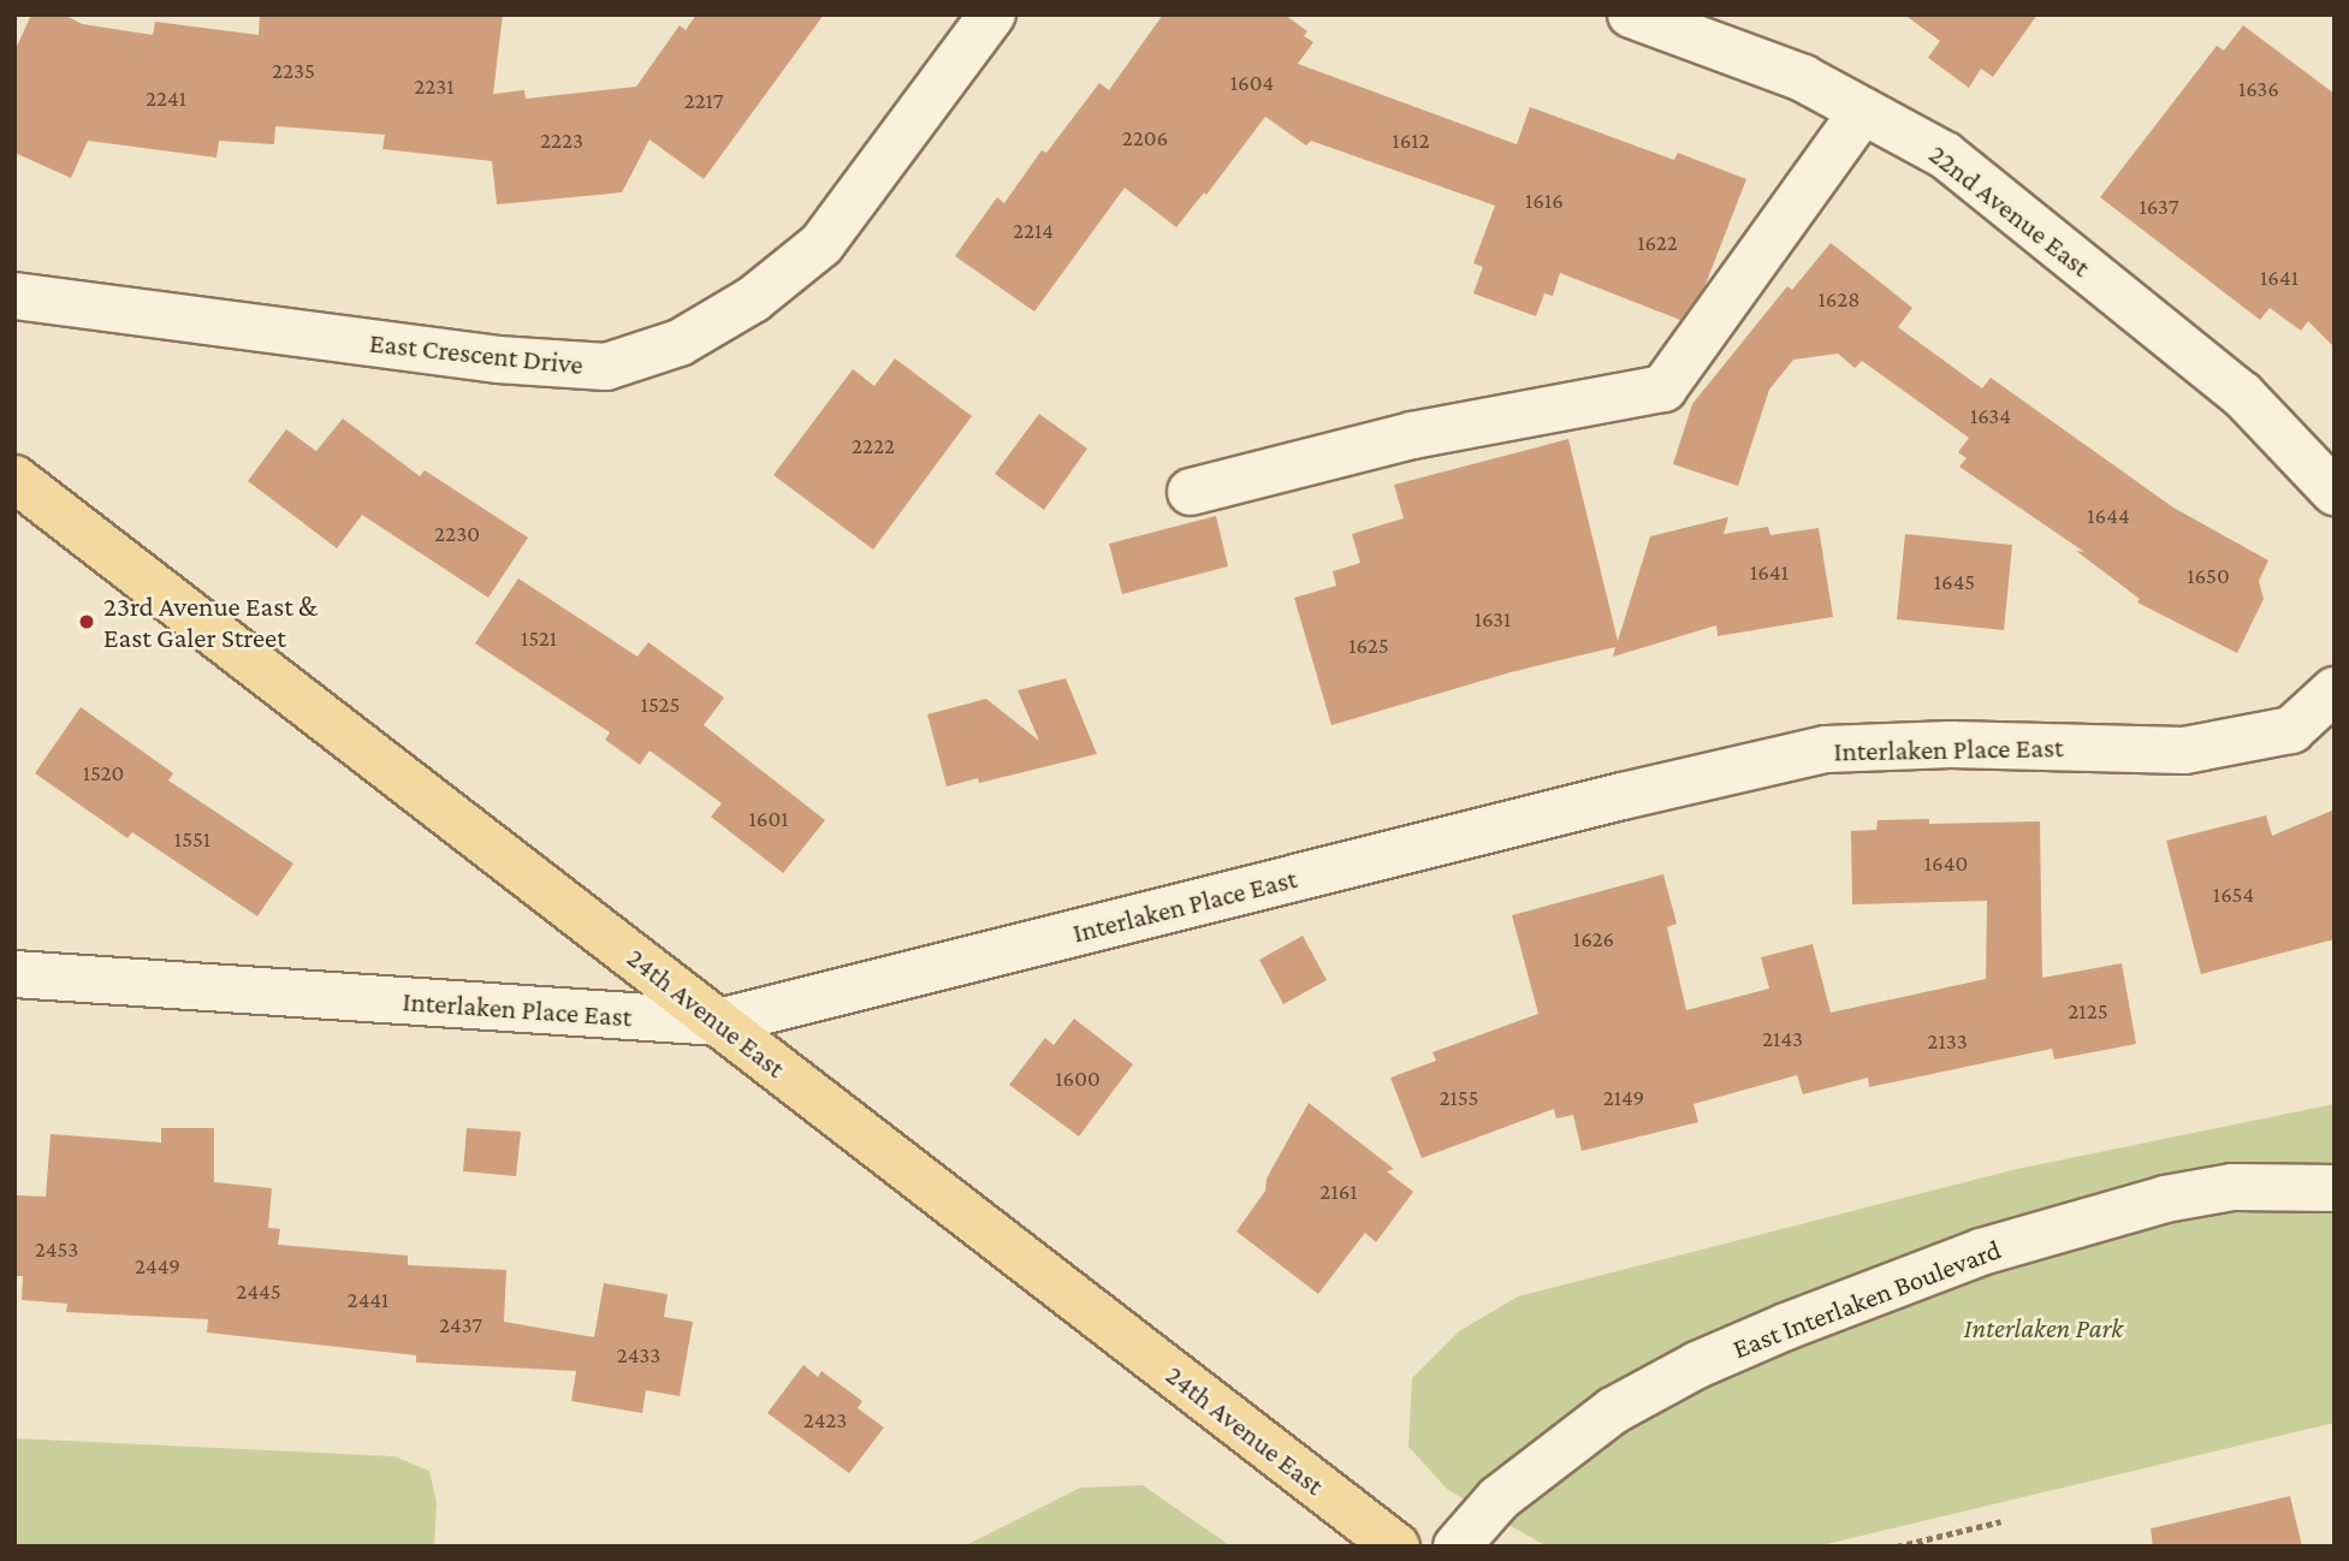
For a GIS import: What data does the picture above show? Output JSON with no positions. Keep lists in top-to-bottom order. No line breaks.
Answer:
{"streets":{"main road":["24th Avenue East"],"street":["22nd Avenue East","East Crescent Drive","Interlaken Place East","East Interlaken Boulevard"]},"crossings":[["Interlaken Place East","24th Avenue East"]],"parks":["Interlaken Park"],"places":["23rd Avenue East & East Galer Street"],"house_numbers":["2235","1604","2231","1636","2241","2217","2206","2223","1612","1616","1637","2214","1622","1641","1628","1634","2222","1644","2230","1641","1650","1645","1631","1521","1625","1525","1520","1601","1551","1640","1654","1626","2125","2143","2133","1600","2155","2149","2161","2453","2449","2445","2441","2437","2433","2423"]}
